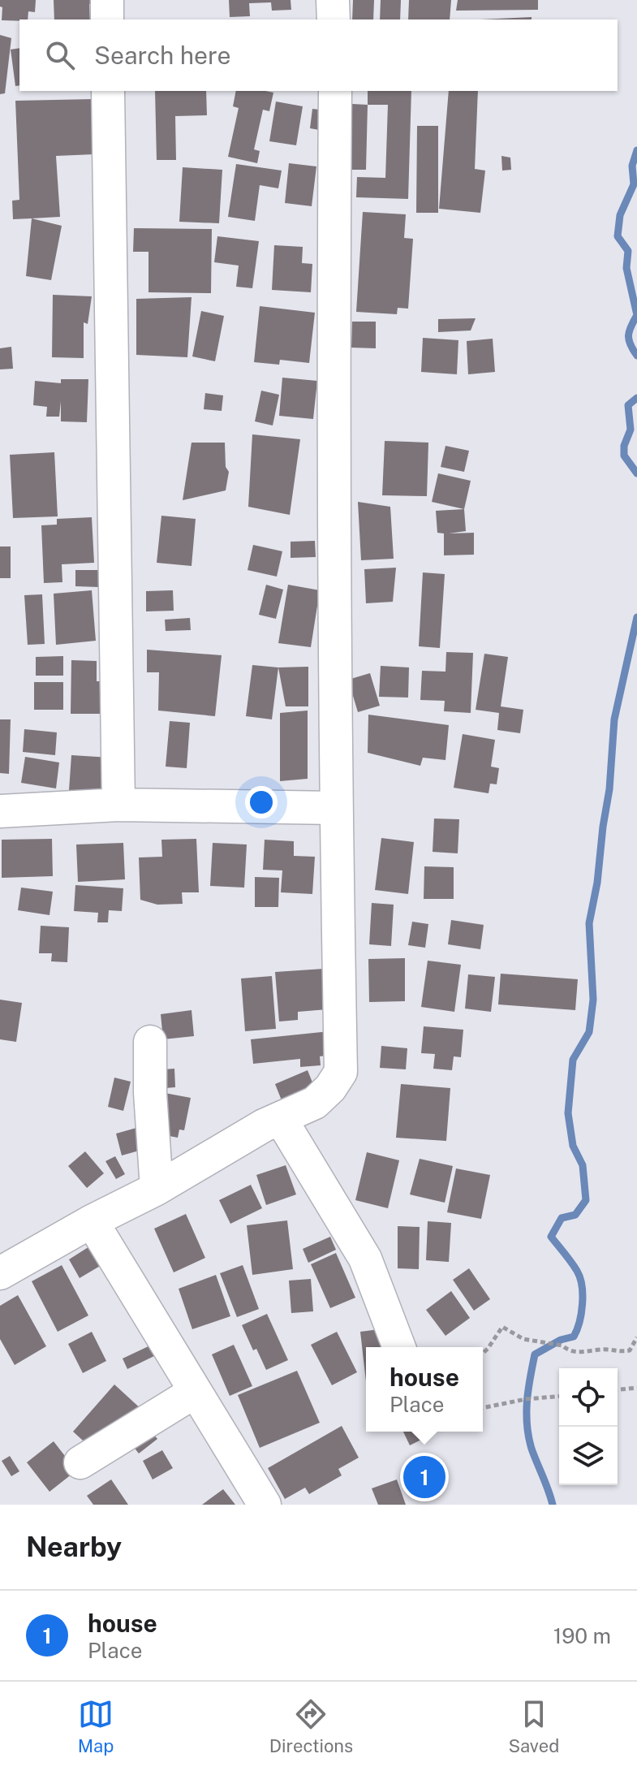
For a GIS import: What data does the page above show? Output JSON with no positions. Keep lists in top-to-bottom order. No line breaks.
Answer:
{"page":{"search":"Search here","popup":["house","Place"],"pins":"1","heading":"Nearby","list":[{"mark":"1","name":"house","note":"Place","value":"190 m"}],"nav":["Map","Directions","Saved"]}}
